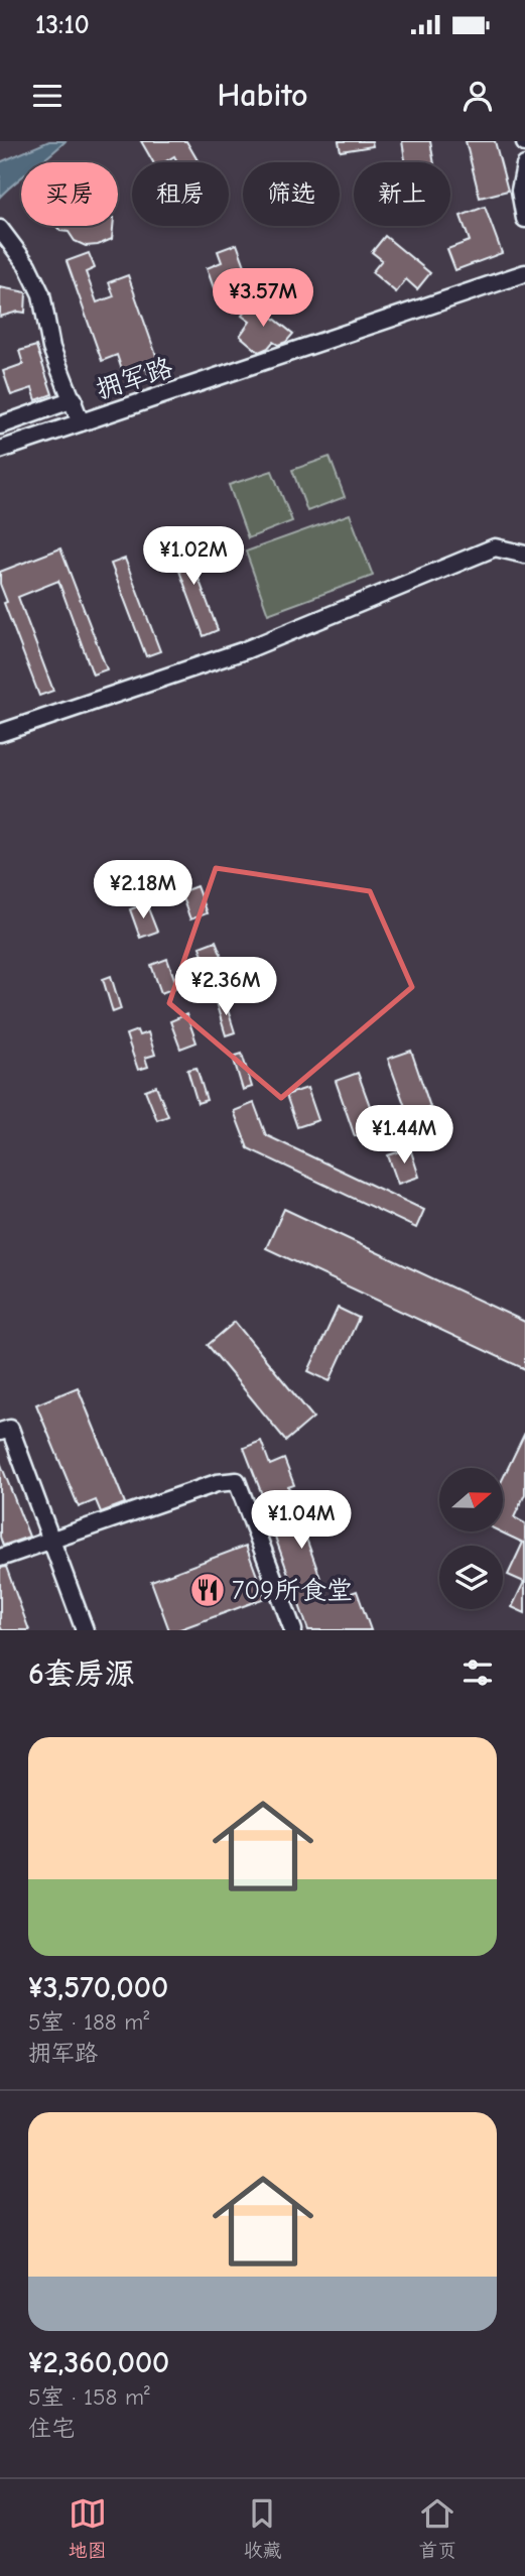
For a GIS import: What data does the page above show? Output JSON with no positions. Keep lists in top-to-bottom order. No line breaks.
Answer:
{"streets":{"street":["拥军路"]},"places":{"restaurant":["709所食堂"]},"north":"right","page":{"status":"13:10","header":"Habito","chip":["买房","租房","筛选","新上"],"price":["¥3.57M","¥1.02M","¥2.18M","¥2.36M","¥1.44M","¥1.04M"],"heading":"6套房源","list":[{"name":"¥3,570,000","note":"5室 · 188 m² · 拥军路"},{"name":"¥2,360,000","note":"5室 · 158 m² · 住宅"}],"tabs":["地图","收藏","首页"]}}
